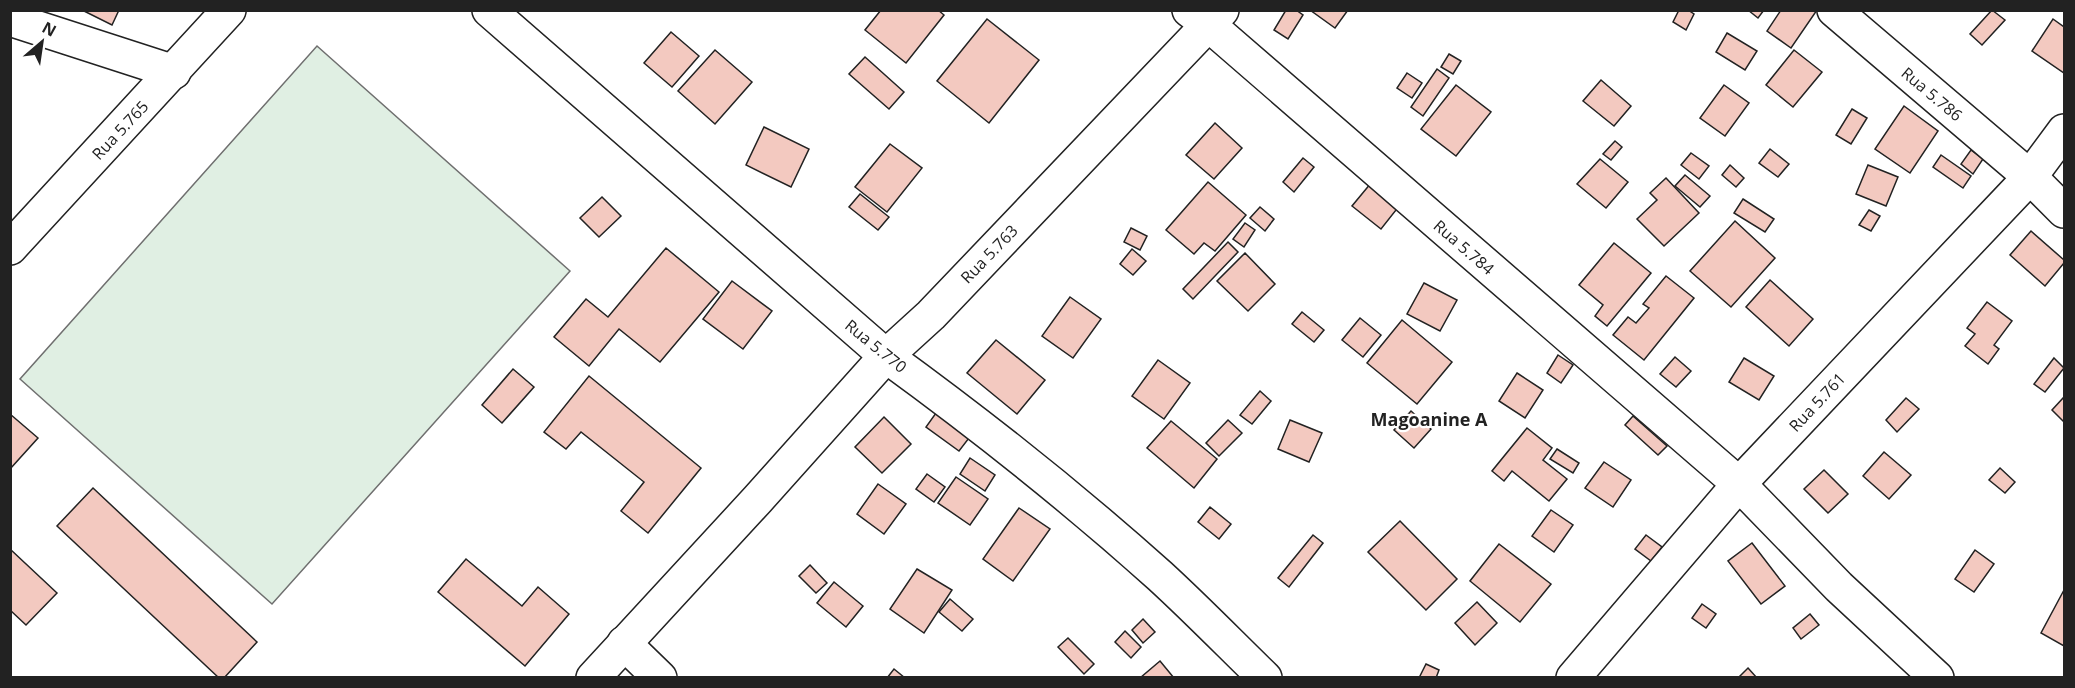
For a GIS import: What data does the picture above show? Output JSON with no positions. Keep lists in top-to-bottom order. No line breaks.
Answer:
{"streets":{"street":["Rua 5.786","Rua 5.765","Rua 5.784","Rua 5.763","Rua 5.770","Rua 5.761"]},"crossings":[["Rua 5.786","Rua 5.761"],["Rua 5.784","Rua 5.763"],["Rua 5.784","Rua 5.761"],["Rua 5.763","Rua 5.770"]],"districts":["Magoanine A"],"north":"top right"}
